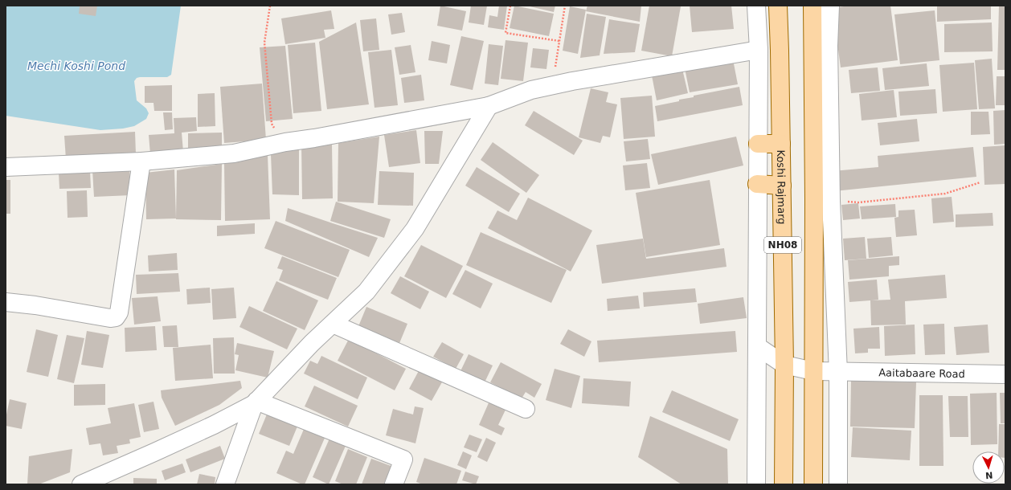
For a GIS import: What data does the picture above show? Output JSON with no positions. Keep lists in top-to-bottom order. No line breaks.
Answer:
{"streets":{"main road":["Koshi Rajmarg","NH08"],"street":["Aaitabaare Road"]},"crossings":[["Koshi Rajmarg","Aaitabaare Road"],["NH08","Aaitabaare Road"]],"water":["Mechi Koshi Pond"],"north":"bottom"}
